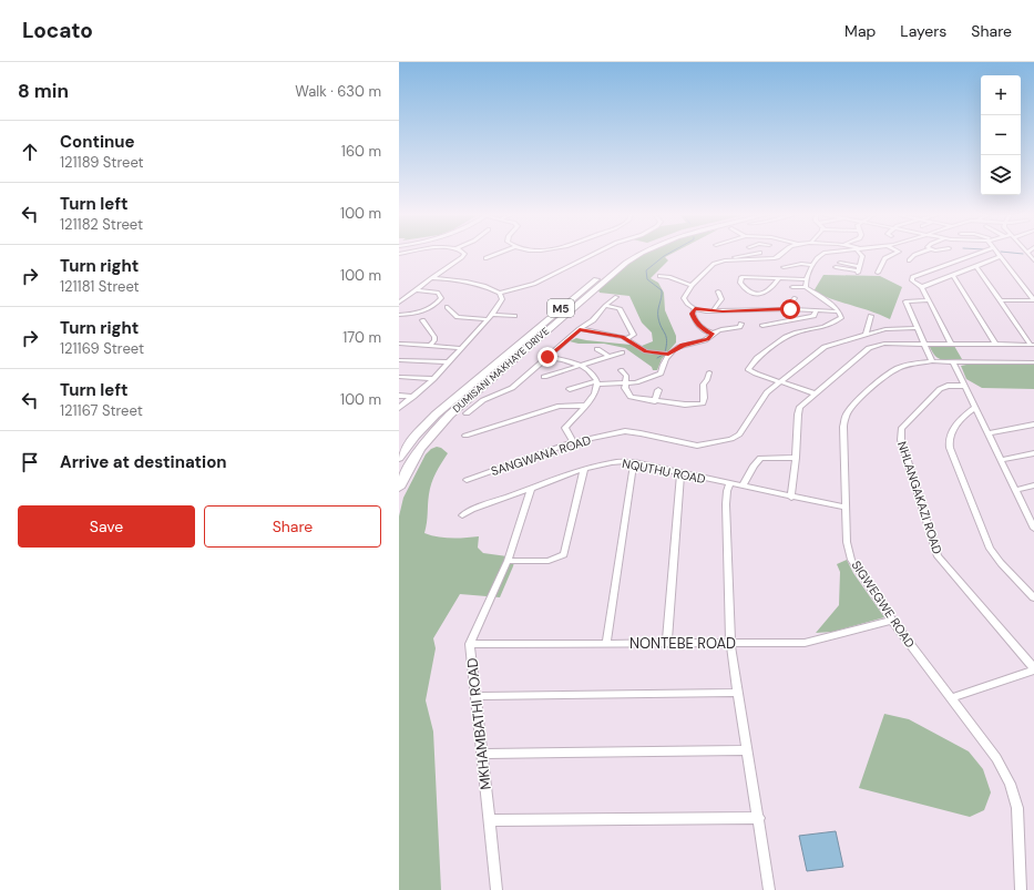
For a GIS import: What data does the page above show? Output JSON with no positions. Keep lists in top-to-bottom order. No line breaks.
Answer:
{"streets":{"main road":["M5","DUMISANI MAKHAYE DRIVE"],"street":["SANGWANA ROAD","NQUTHU ROAD","NHLANGAKAZI ROAD","SIGWEGWE ROAD","NONTEBE ROAD","MKHAMBATHI ROAD"]},"crossings":[["NQUTHU ROAD","SIGWEGWE ROAD"],["NQUTHU ROAD","MKHAMBATHI ROAD"],["SIGWEGWE ROAD","NONTEBE ROAD"],["NONTEBE ROAD","MKHAMBATHI ROAD"]],"page":{"header":"Locato","nav":["Map","Layers","Share"],"heading":["8 min","Walk · 630 m"],"map_buttons":["+","−"],"list":[["Continue","121189 Street","160 m"],["Turn left","121182 Street","100 m"],["Turn right","121181 Street","100 m"],["Turn right","121169 Street","170 m"],["Turn left","121167 Street","100 m"],"Arrive at destination"],"buttons":["Save","Share"]}}
